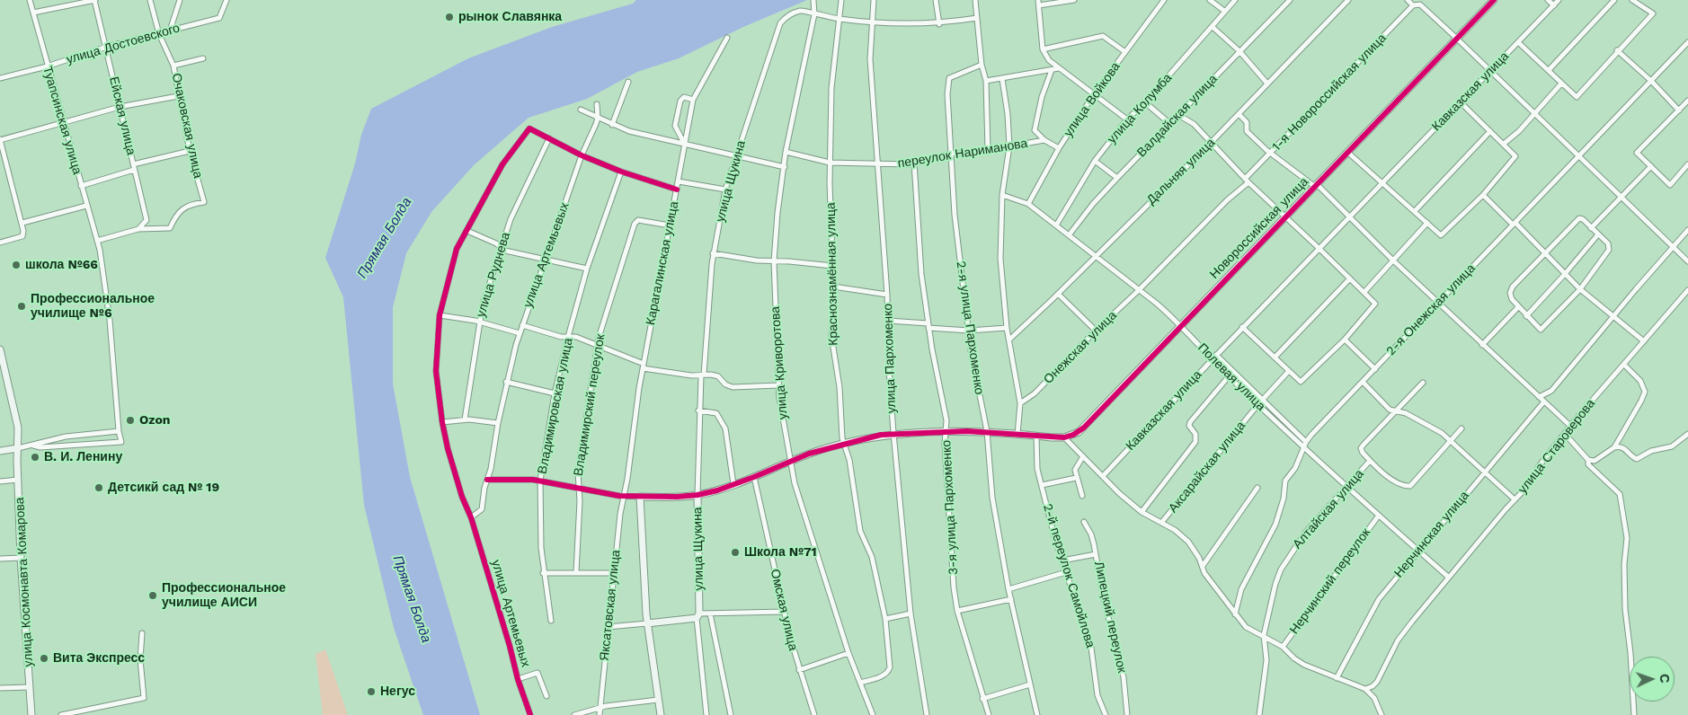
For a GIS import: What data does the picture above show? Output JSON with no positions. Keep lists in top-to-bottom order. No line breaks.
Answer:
{"streets":{"street":["улица Достоевского","Кавказская улица","1-я Новороссийская улица","улица Войкова","улица Колумба","Ейская улица","Валдайская улица","Туапсинская улица","Очаковская улица","переулок Нариманова","Дальняя улица","улица Щукина","Новороссийская улица","улица Артемьевых","Карагалинская улица","Краснознамённая улица","улица Руднева","2-я Онежская улица","2-я улица Пархоменко","Онежская улица","улица Пархоменко","улица Криворотова","Полевая улица","Владимирский переулок","Владимировская улица","улица Староверова","Аксарайская улица","3-я улица Пархоменко","Алтайская улица","Нерчинская улица","2-й переулок Самойлова","Нерчинский переулок","улица Космонавта Комарова","Яксатовская улица","Омская улица","Липецкий переулок"]},"crossings":[["улица Достоевского","Ейская улица"],["улица Достоевского","Туапсинская улица"],["улица Достоевского","Очаковская улица"],["Кавказская улица","Полевая улица"],["1-я Новороссийская улица","Онежская улица"],["1-я Новороссийская улица","Полевая улица"],["улица Войкова","переулок Нариманова"],["улица Войкова","Полевая улица"],["улица Колумба","Полевая улица"],["Ейская улица","Очаковская улица"],["Валдайская улица","Полевая улица"],["переулок Нариманова","Краснознамённая улица"],["переулок Нариманова","2-я улица Пархоменко"],["переулок Нариманова","улица Пархоменко"],["переулок Нариманова","улица Криворотова"],["переулок Нариманова","3-я улица Пархоменко"],["Дальняя улица","Полевая улица"],["улица Щукина","улица Криворотова"],["Новороссийская улица","Полевая улица"],["Карагалинская улица","Владимирский переулок"],["Карагалинская улица","Яксатовская улица"],["Краснознамённая улица","улица Криворотова"],["2-я Онежская улица","Полевая улица"],["Онежская улица","Полевая улица"],["Полевая улица","улица Староверова"],["Полевая улица","Аксарайская улица"],["Полевая улица","Алтайская улица"],["Полевая улица","Нерчинская улица"],["Полевая улица","Нерчинский переулок"]],"water":["Прямая Болда"],"places":["рынок Славянка","школа №66","Профессиональное училище №6","Ozon","В. И. Ленину","Детсикй сад № 19","Школа №71","Профессиональное училище АИСИ","Вита Экспресс","Негус"],"north":"right"}
